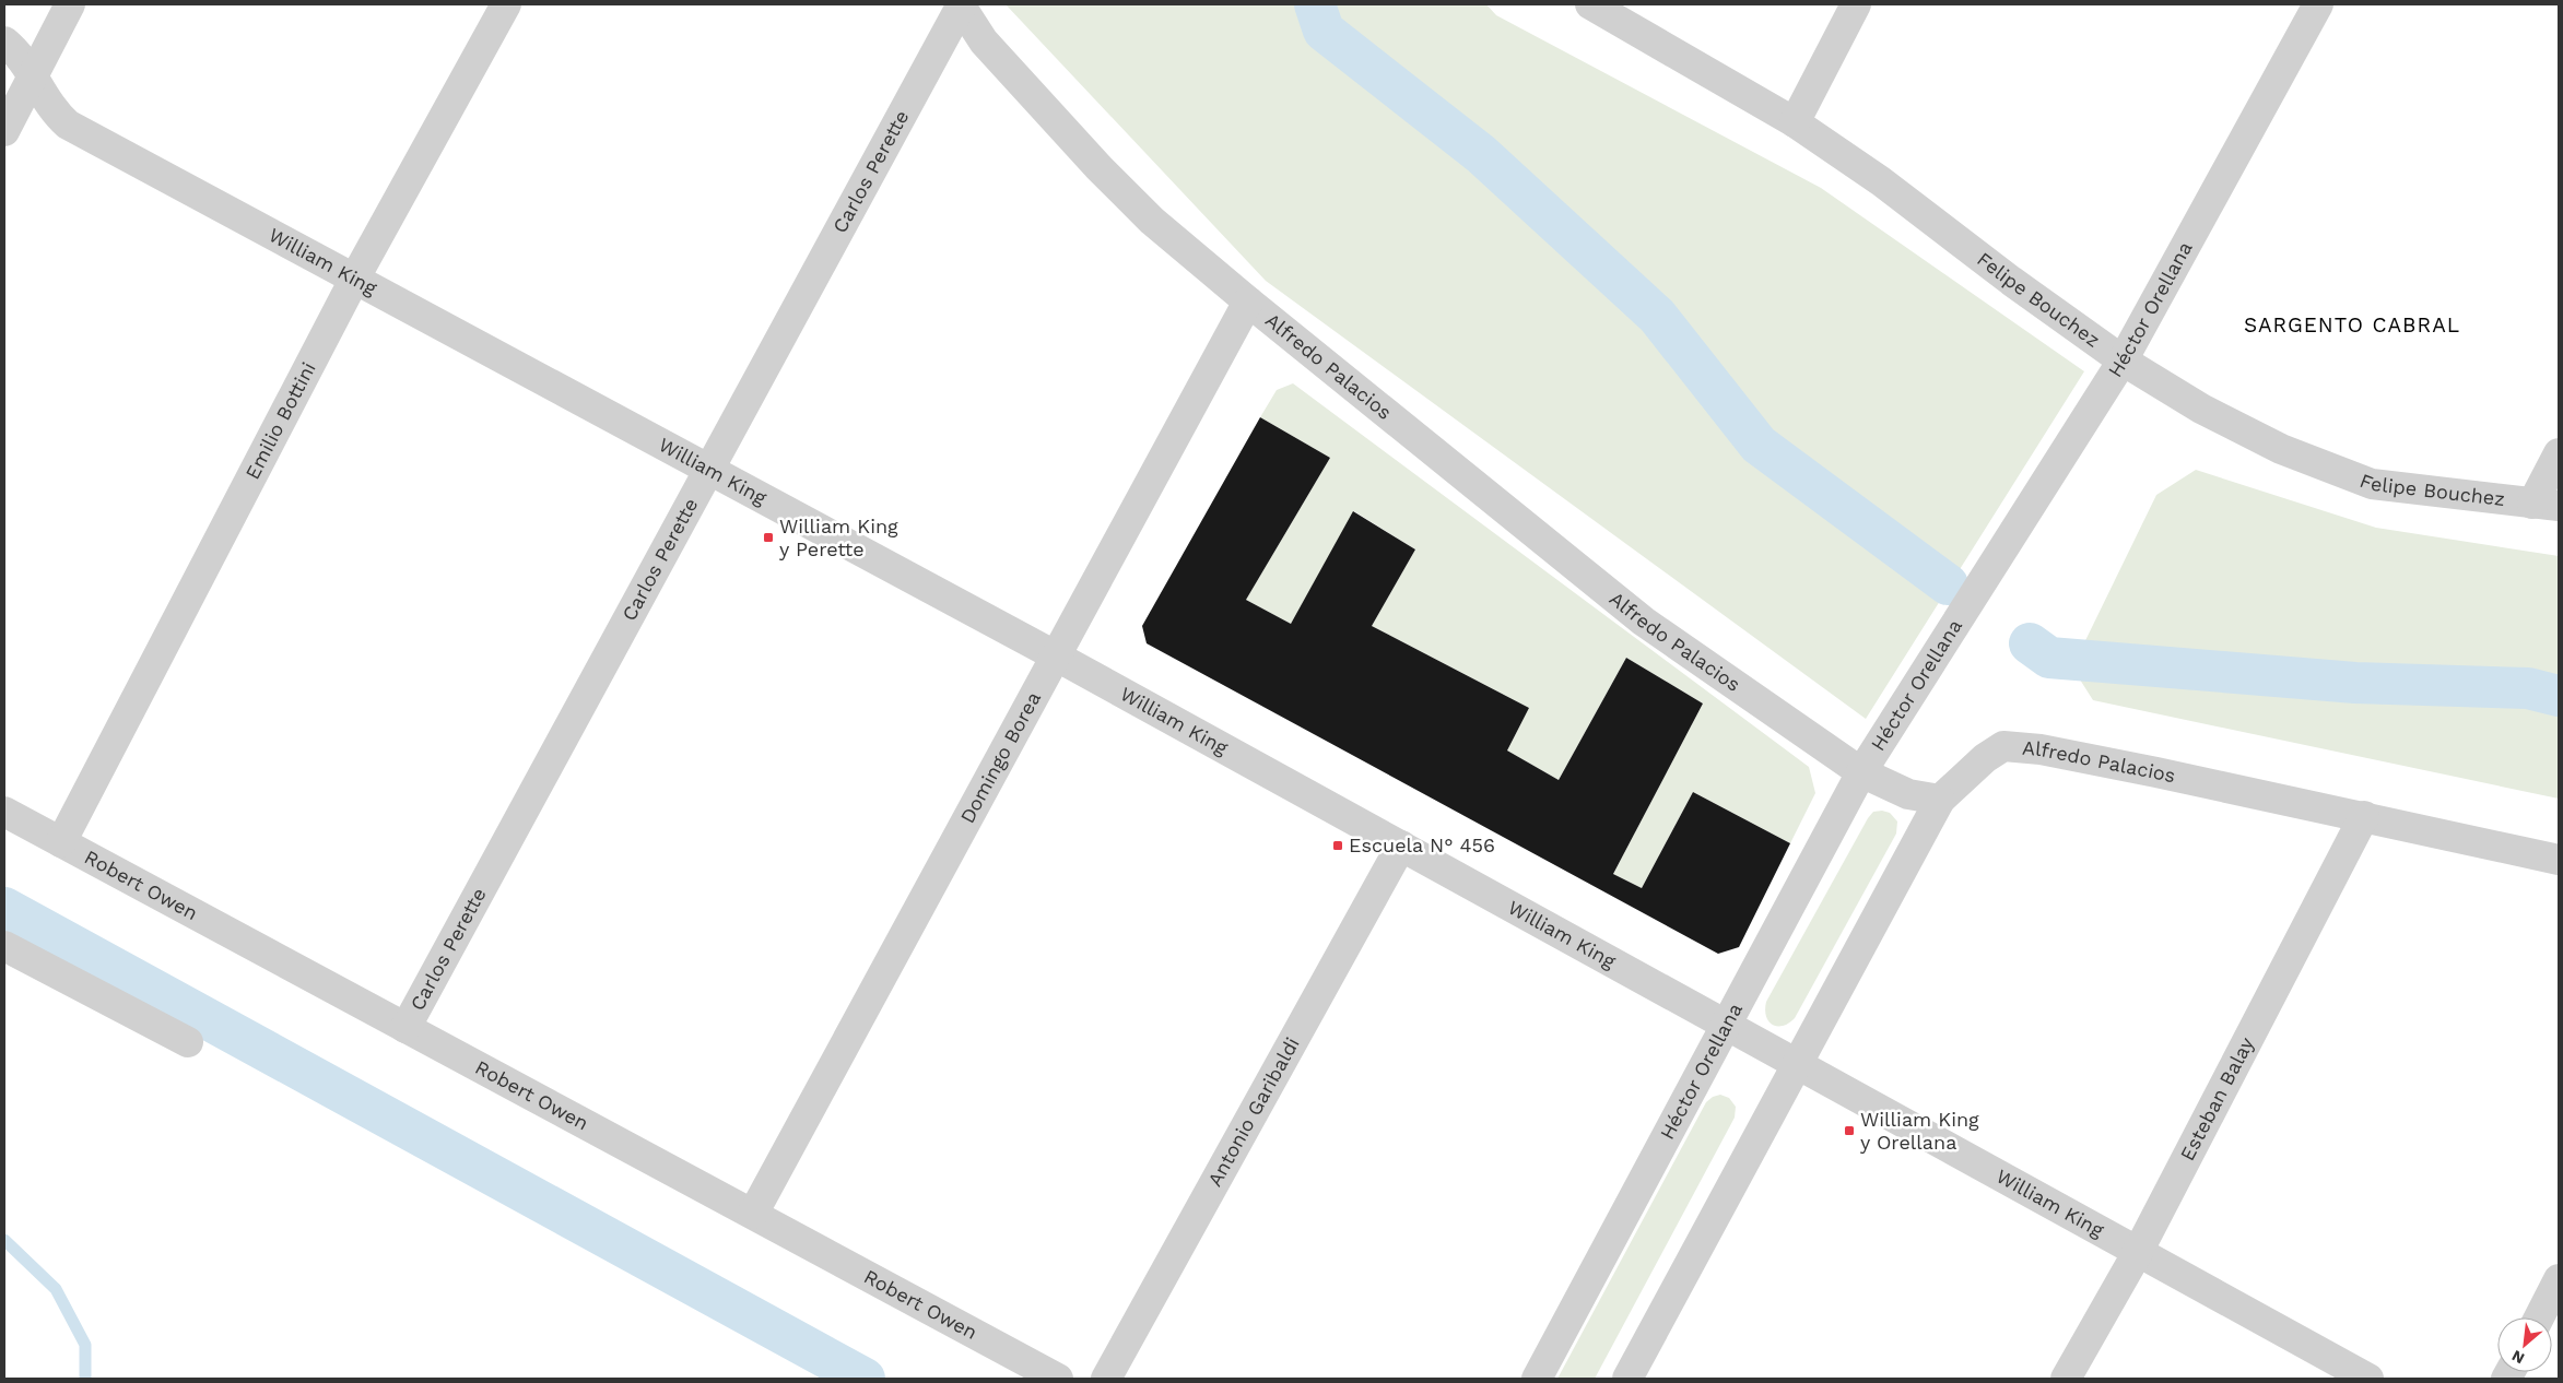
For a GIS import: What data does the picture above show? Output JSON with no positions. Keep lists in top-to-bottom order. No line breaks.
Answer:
{"streets":{"street":["Carlos Perette","William King","Felipe Bouchez","Héctor Orellana","Alfredo Palacios","Emilio Bottini","Domingo Borea","Robert Owen","Esteban Balay","Antonio Garibaldi"]},"crossings":[["Carlos Perette","William King"],["Carlos Perette","Alfredo Palacios"],["Carlos Perette","Robert Owen"],["William King","Héctor Orellana"],["William King","Emilio Bottini"],["William King","Domingo Borea"],["William King","Esteban Balay"],["William King","Antonio Garibaldi"],["Felipe Bouchez","Héctor Orellana"],["Héctor Orellana","Alfredo Palacios"],["Alfredo Palacios","Domingo Borea"],["Alfredo Palacios","Esteban Balay"],["Emilio Bottini","Robert Owen"],["Domingo Borea","Robert Owen"]],"districts":["SARGENTO CABRAL"],"places":{"transit":["William King y Perette","Escuela N° 456","William King y Orellana"]},"north":"bottom left"}
